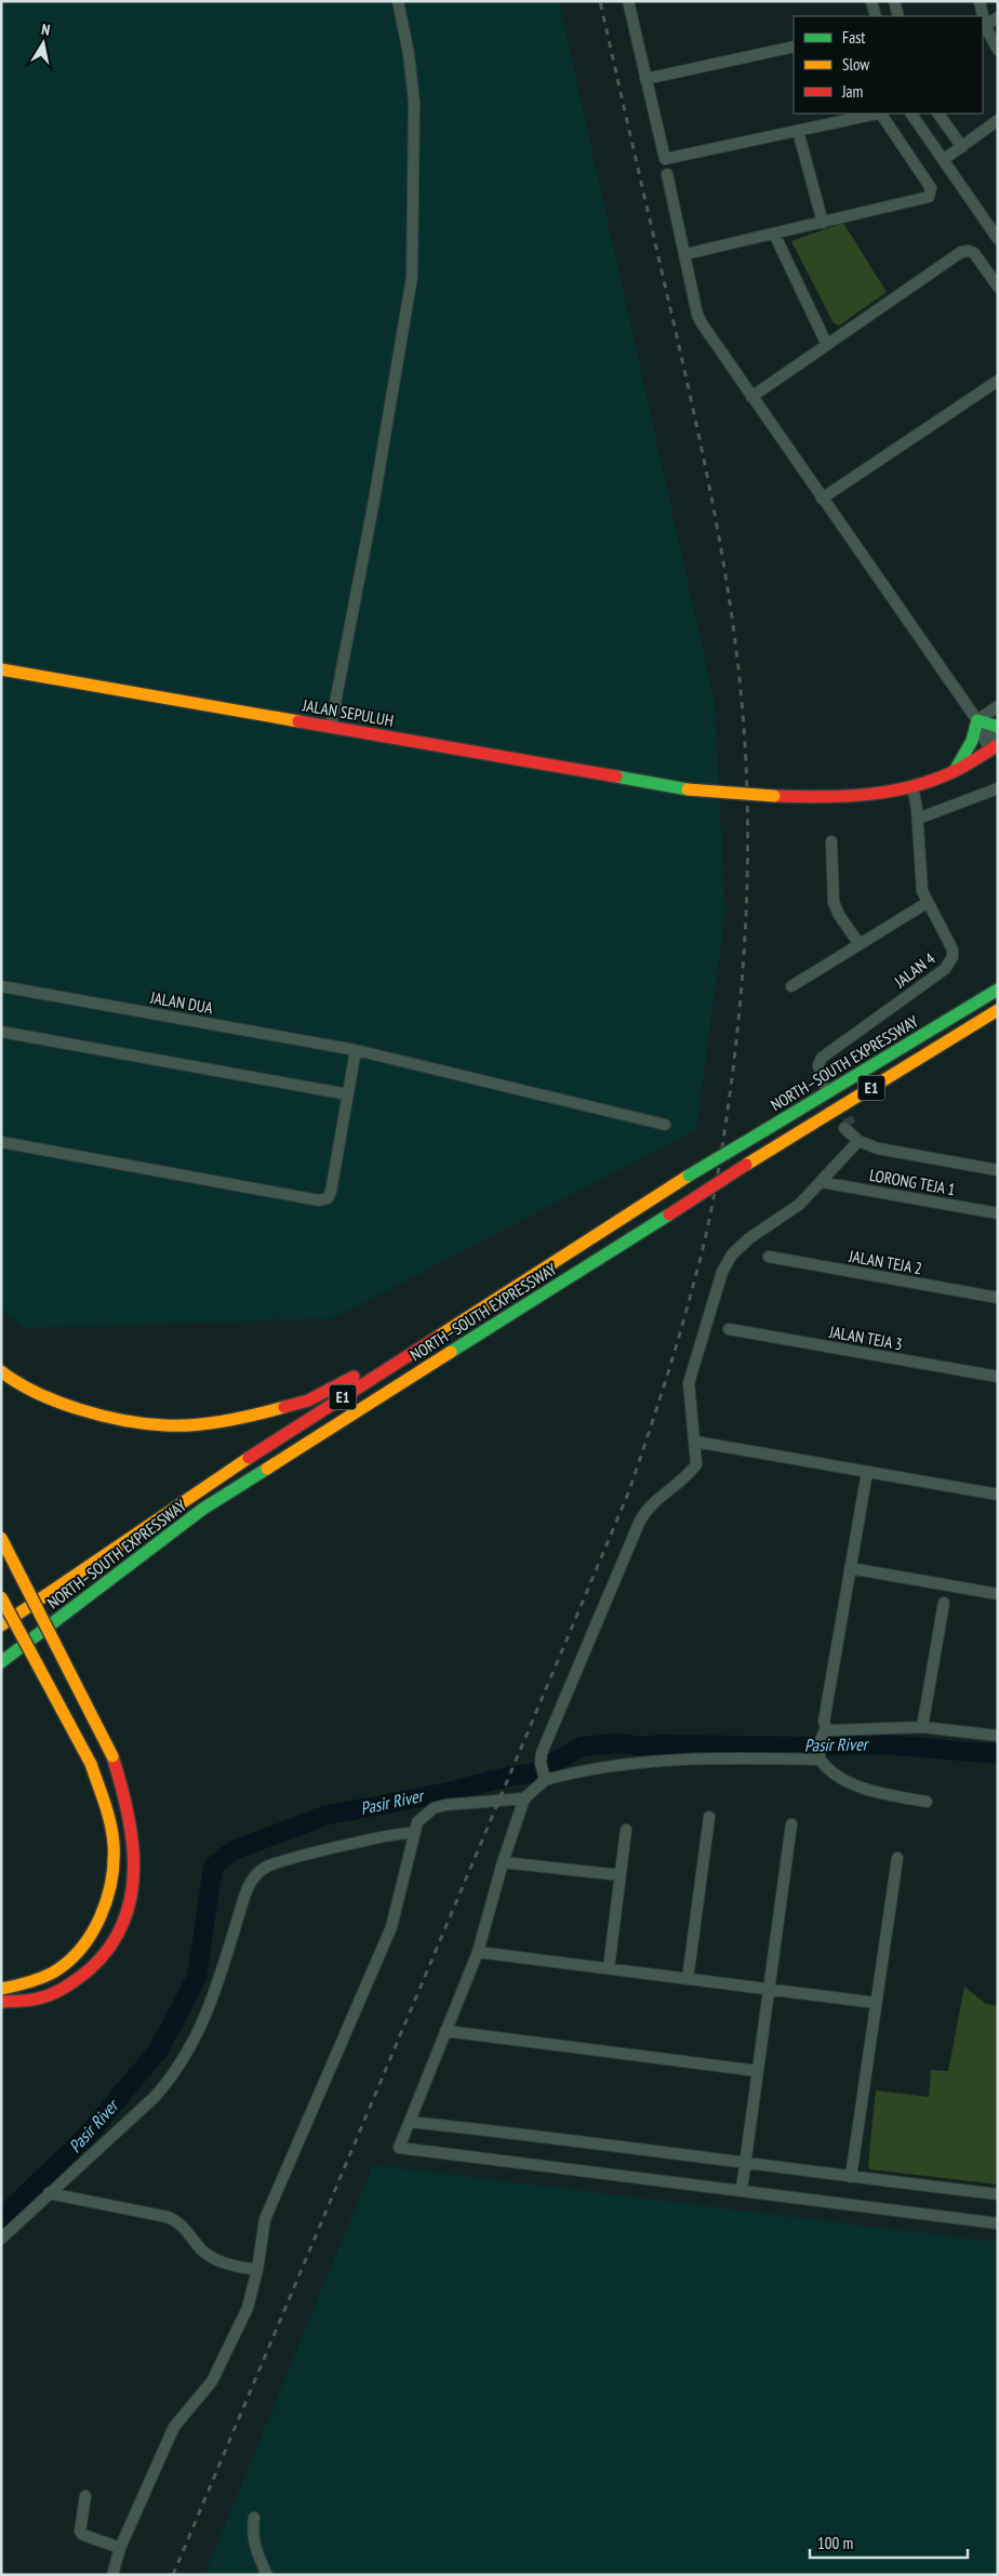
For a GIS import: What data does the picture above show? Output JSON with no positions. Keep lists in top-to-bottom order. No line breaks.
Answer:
{"streets":{"main road":["JALAN SEPULUH","NORTH–SOUTH EXPRESSWAY","E1"],"street":["JALAN 4","JALAN DUA","LORONG TEJA 1","JALAN TEJA 2","JALAN TEJA 3"]},"crossings":[["JALAN SEPULUH","JALAN 4"]],"water":["Pasir River"],"legend":["Fast","Slow","Jam"],"scale_bar":"100 m","north":"top"}
